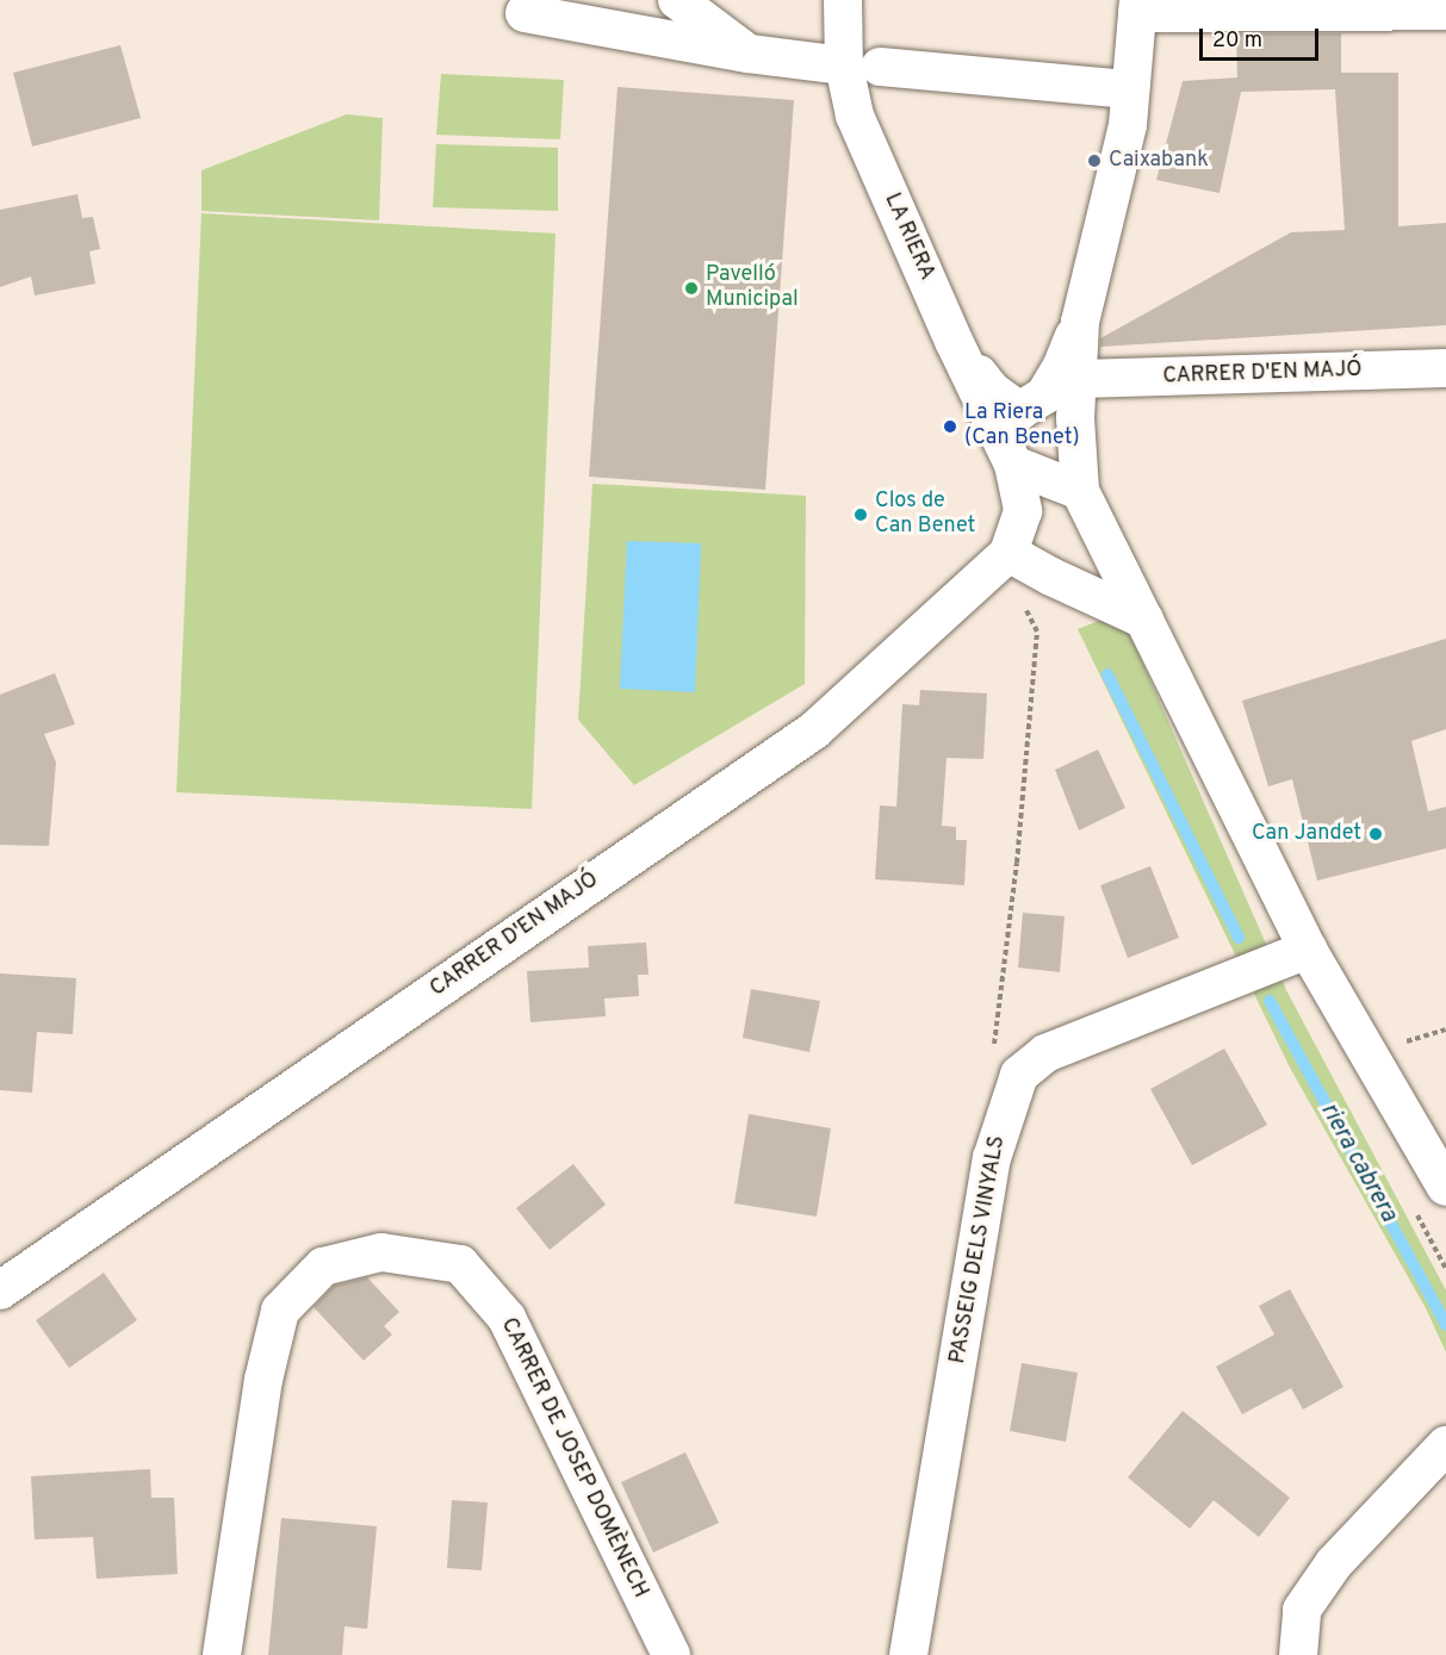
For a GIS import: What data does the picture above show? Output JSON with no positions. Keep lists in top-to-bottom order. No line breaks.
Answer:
{"streets":{"street":["LA RIERA","CARRER D'EN MAJÓ","PASSEIG DELS VINYALS","CARRER DE JOSEP DOMÈNECH"]},"crossings":[["LA RIERA","CARRER D'EN MAJÓ"]],"water":["riera cabrera"],"places":["Caixabank","Pavelló Municipal","La Riera (Can Benet)","Clos de Can Benet","Can Jandet"],"scale_bar":"20 m"}
